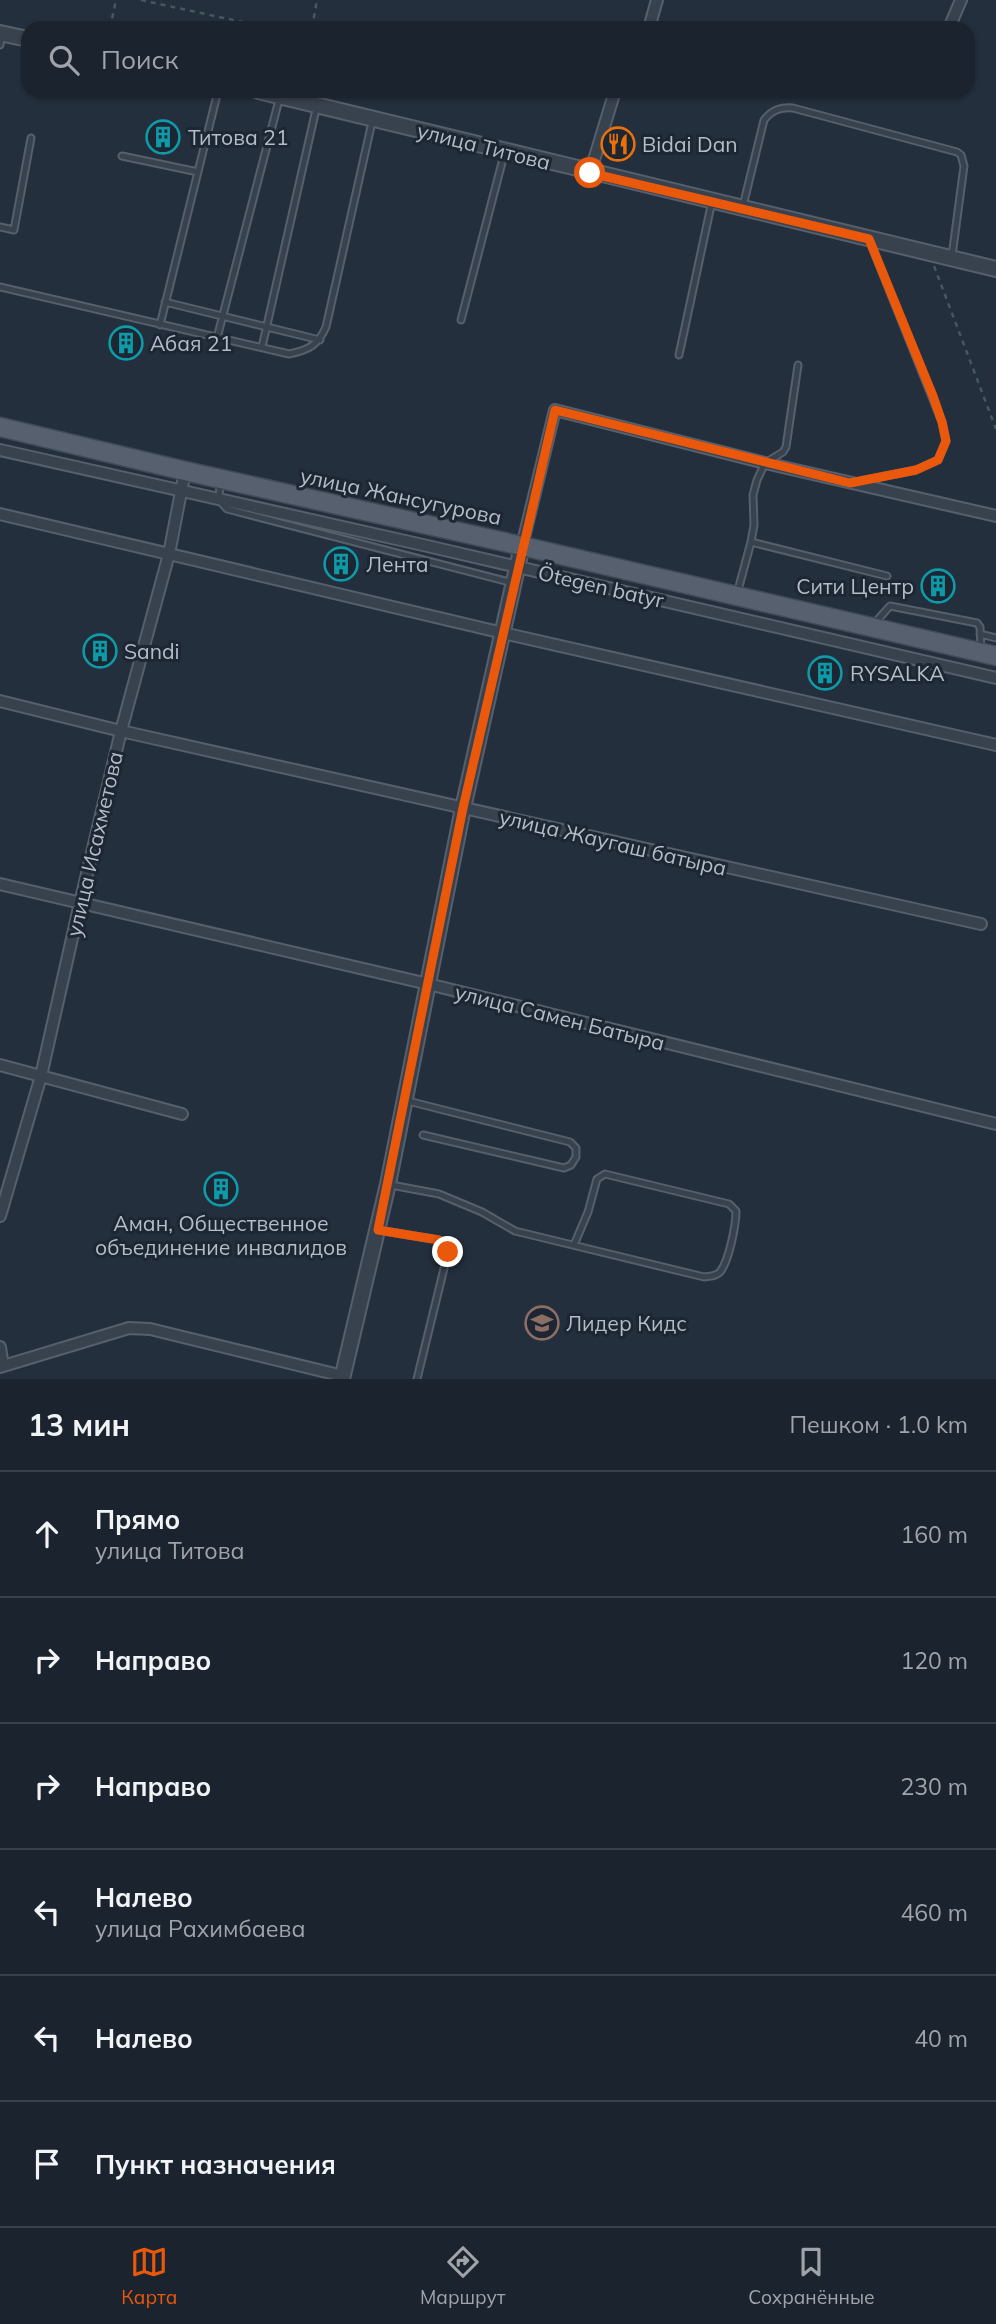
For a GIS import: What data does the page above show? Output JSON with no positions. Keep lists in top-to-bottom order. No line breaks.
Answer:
{"streets":{"main road":["улица Жансугурова"],"street":["улица Титова","Ötegen batyr","улица Жаугаш батыра","улица Исахметова","улица Самен Батыра"]},"crossings":[["улица Жансугурова","улица Исахметова"],["улица Жаугаш батыра","улица Исахметова"],["улица Исахметова","улица Самен Батыра"]],"places":{"building":["Титова 21","Абая 21","Лента","Сити Центр","Sandi","RYSALKA","Аман, Общественное объединение инвалидов"],"restaurant":["Bidai Dan"],"school or university":["Лидер Кидс"]},"page":{"search":"Поиск","heading":["13 мин","Пешком · 1.0 km"],"list":[["Прямо","улица Титова","160 m"],["Направо","120 m"],["Направо","230 m"],["Налево","улица Рахимбаева","460 m"],["Налево","40 m"],"Пункт назначения"],"nav":["Карта","Маршрут","Сохранённые"]}}
